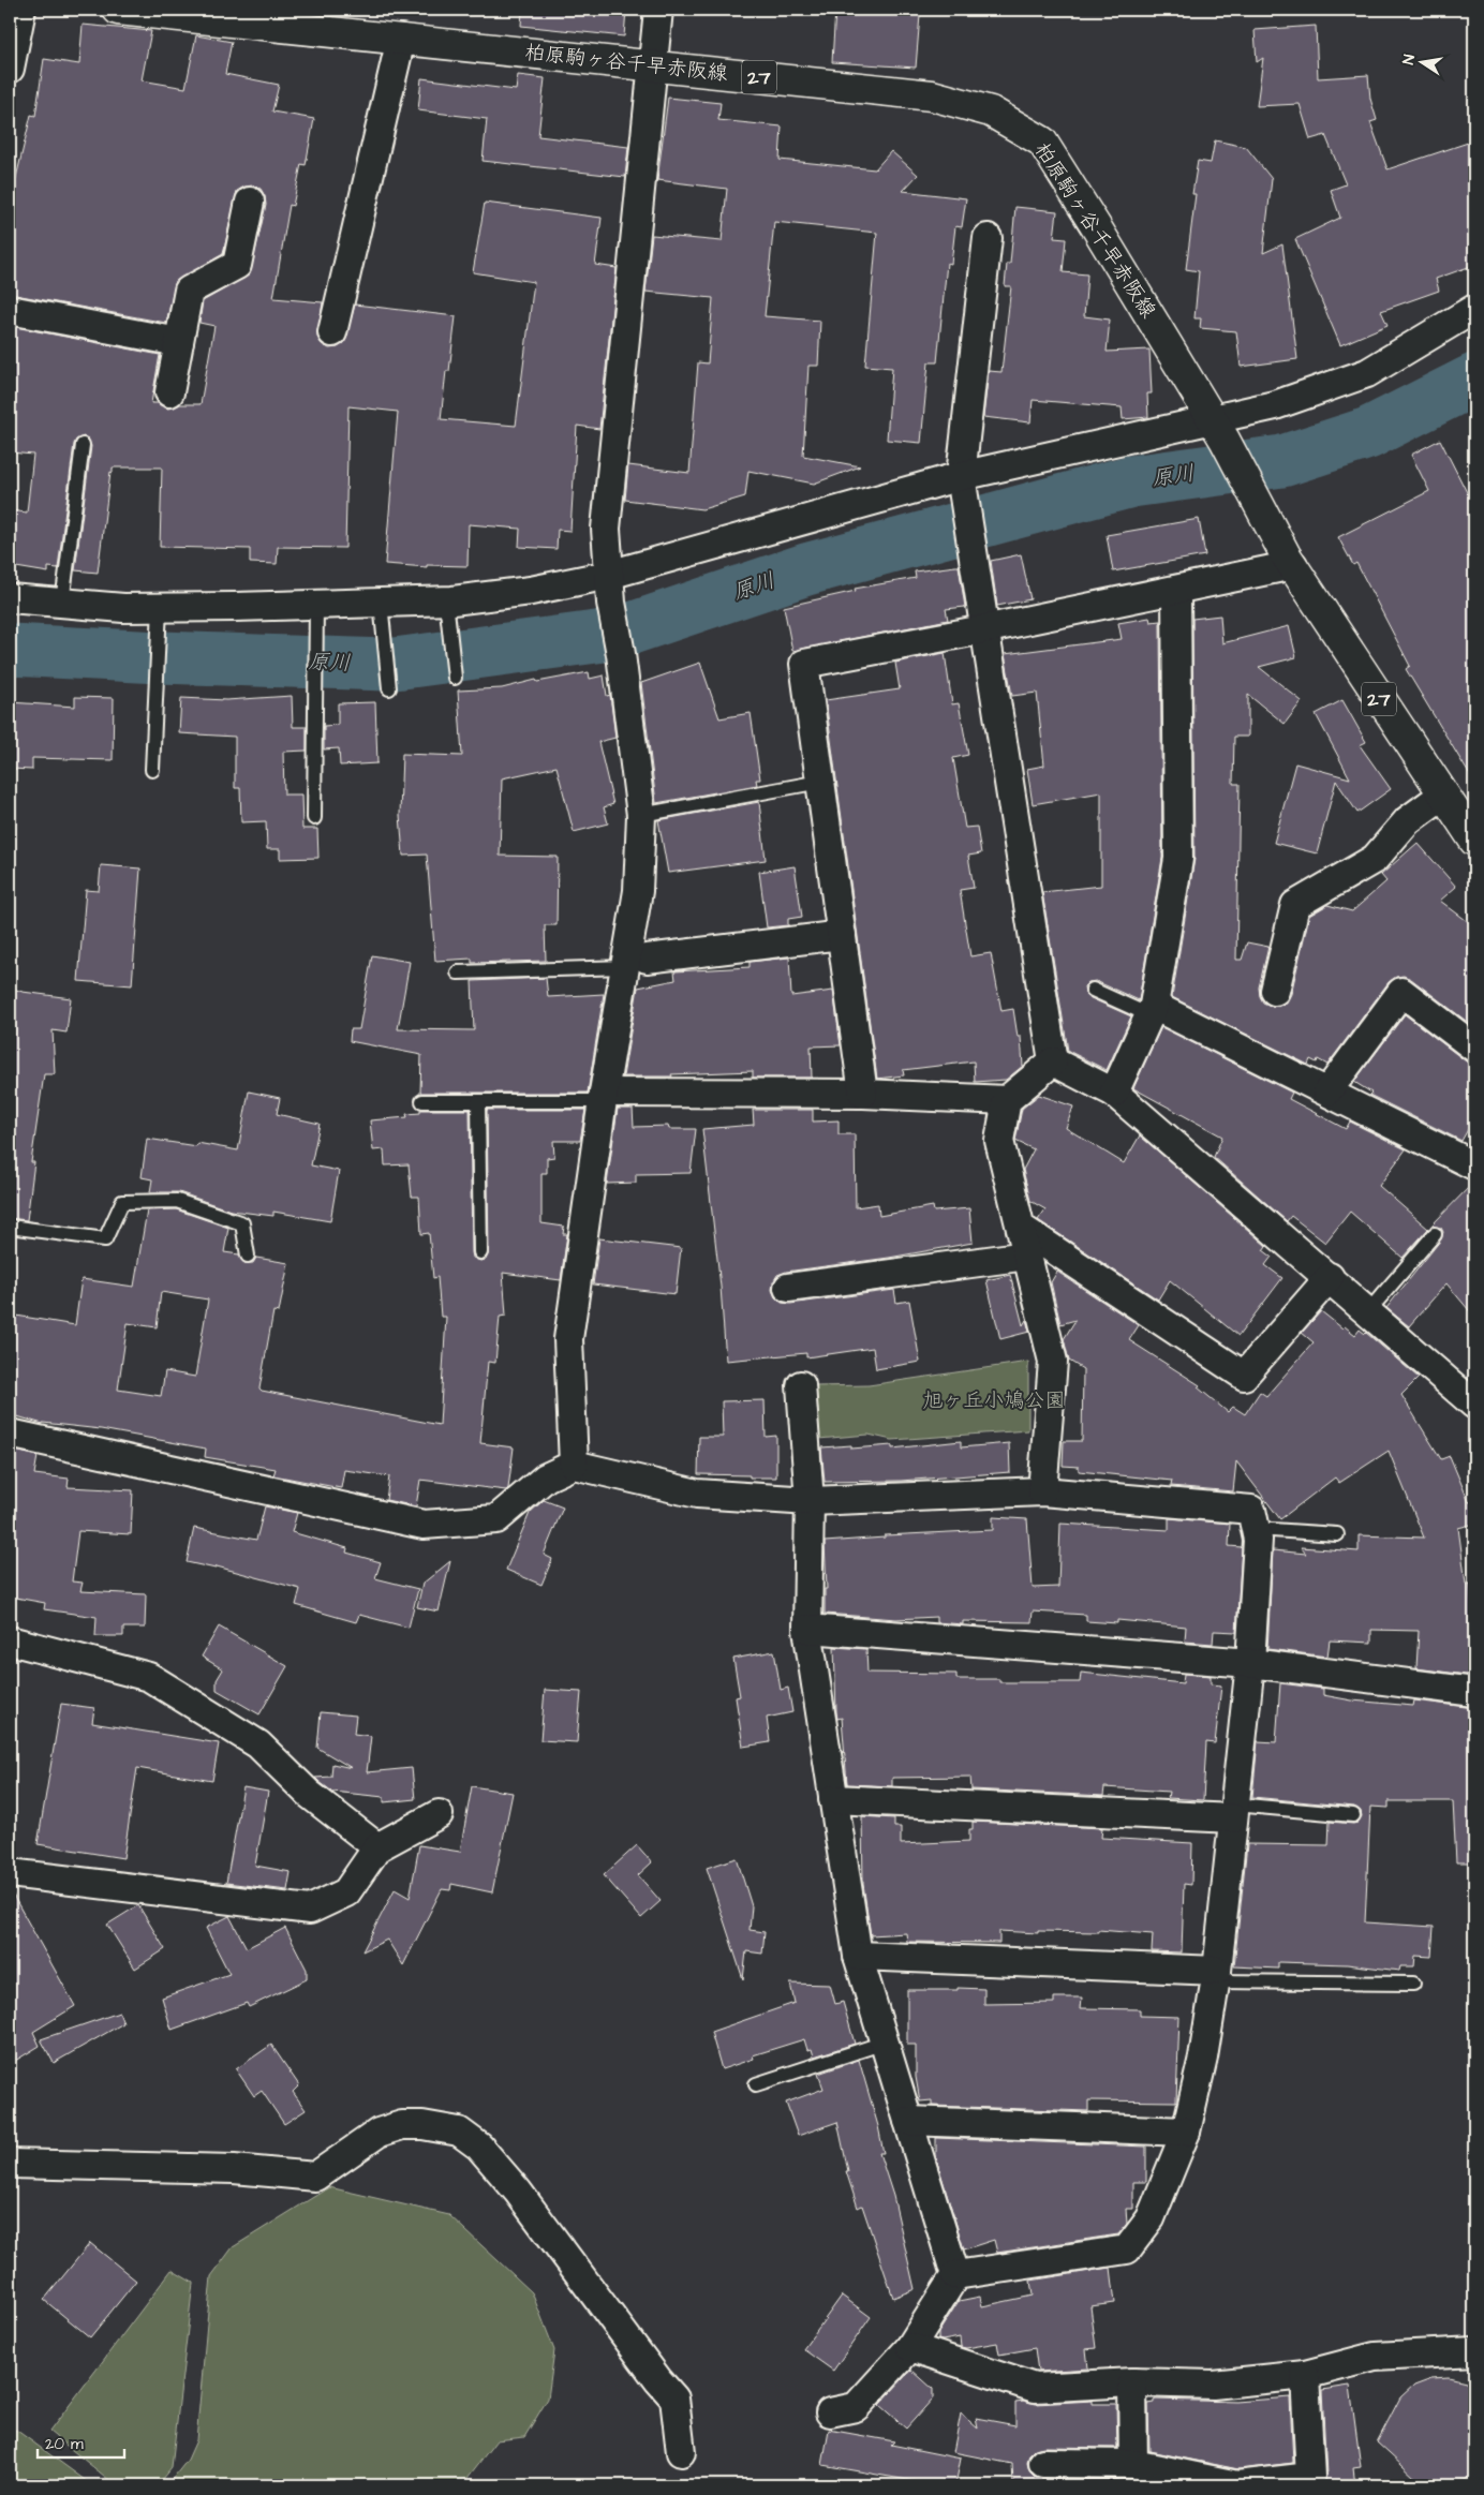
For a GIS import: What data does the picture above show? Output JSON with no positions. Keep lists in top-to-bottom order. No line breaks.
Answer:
{"streets":{"main road":["柏原駒ヶ谷千早赤阪線","27"]},"water":["原川"],"parks":["旭ヶ丘小鳩公園"],"scale_bar":"20 m","north":"left"}
